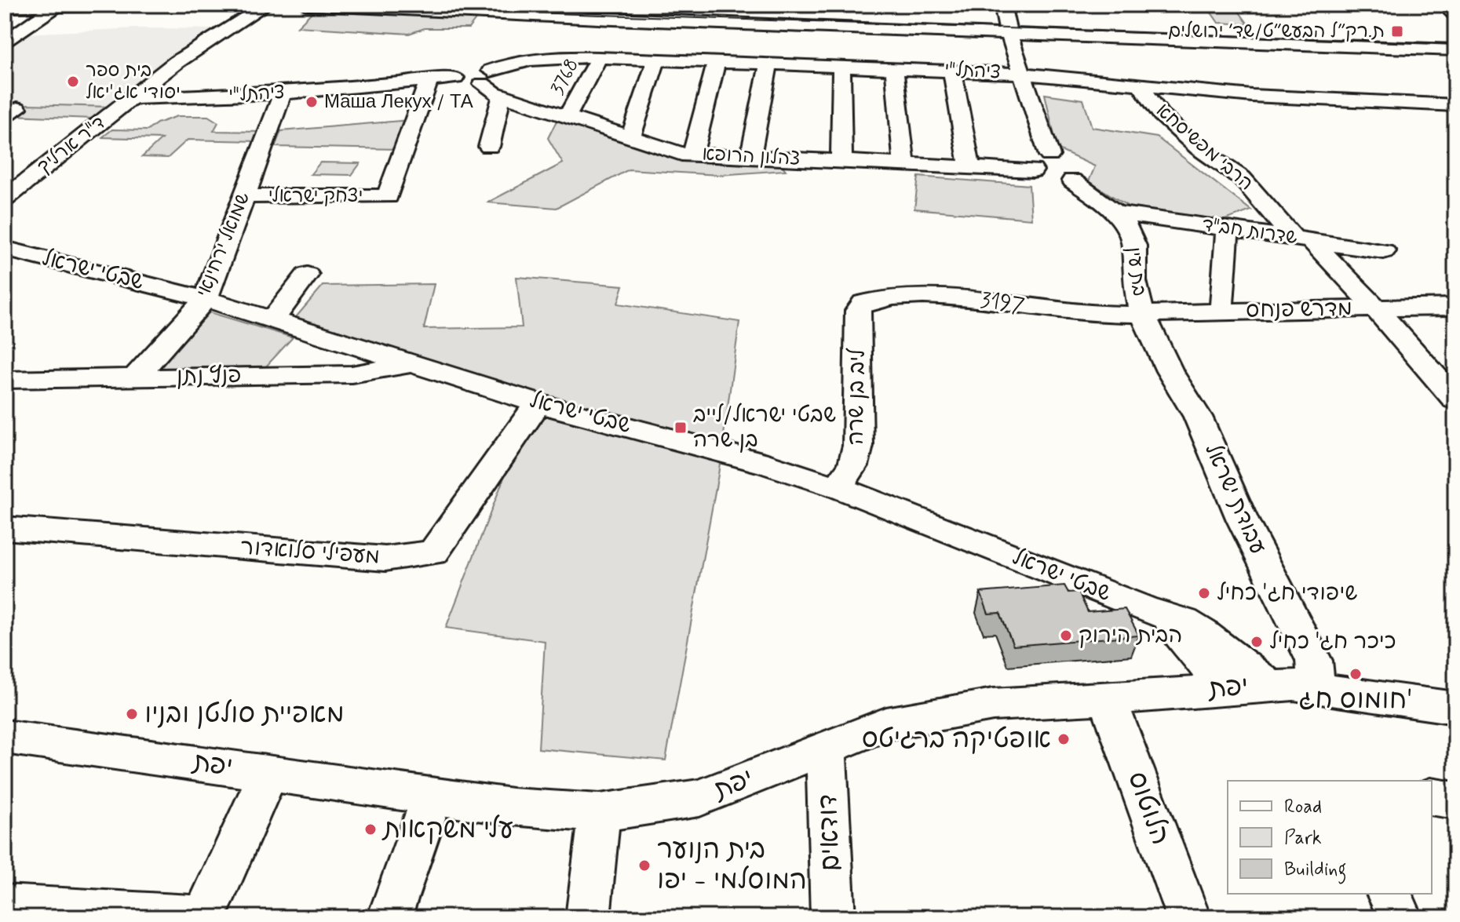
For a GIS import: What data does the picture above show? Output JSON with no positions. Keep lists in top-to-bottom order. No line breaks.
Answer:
{"streets":{"street":["ציהתל\"י","3768","ד\"ר ארליך","הרבי מפשיסחא","צהלון הרופא","יצחק ישראלי","שדרות חב\"ד","שמואל ירחינאי","שבטי ישראל","בת עין","3197","מדרש פנחס","פנץ נתן","ליב בן שרה","עבודת ישראל","מעפילי סלואדור","יפת","הלוטוס","דודאים"]},"crossings":[["ציהתל\"י","3768"],["ציהתל\"י","ד\"ר ארליך"],["ציהתל\"י","הרבי מפשיסחא"],["ציהתל\"י","צהלון הרופא"],["ציהתל\"י","יצחק ישראלי"],["ציהתל\"י","שמואל ירחינאי"],["3768","צהלון הרופא"],["הרבי מפשיסחא","שדרות חב\"ד"],["הרבי מפשיסחא","מדרש פנחס"],["צהלון הרופא","בת עין"],["יצחק ישראלי","שמואל ירחינאי"],["שדרות חב\"ד","בת עין"],["שמואל ירחינאי","שבטי ישראל"],["שמואל ירחינאי","פנץ נתן"],["שבטי ישראל","פנץ נתן"],["שבטי ישראל","ליב בן שרה"],["שבטי ישראל","מעפילי סלואדור"],["שבטי ישראל","יפת"],["בת עין","3197"],["בת עין","מדרש פנחס"],["בת עין","עבודת ישראל"],["3197","מדרש פנחס"],["3197","ליב בן שרה"],["3197","עבודת ישראל"],["מדרש פנחס","עבודת ישראל"],["עבודת ישראל","יפת"],["יפת","הלוטוס"],["יפת","דודאים"]],"places":{"transit":["ת.רק״ל הבעש״ט/שד׳ ירושלים","שבטי ישראל/לייב בן שרה"],"other":["בית ספר יסודי אג'יאל","Маша Лекух / ТА","שיפודי חג' כחיל","הבית הירוק","כיכר חג' כחיל","חומוס חג'","מאפיית סולטן ובניו","אופטיקה ברגיטס","עלי משקאות","בית הנוער המוסלמי - יפו"]},"legend":["Road","Park","Building"]}
